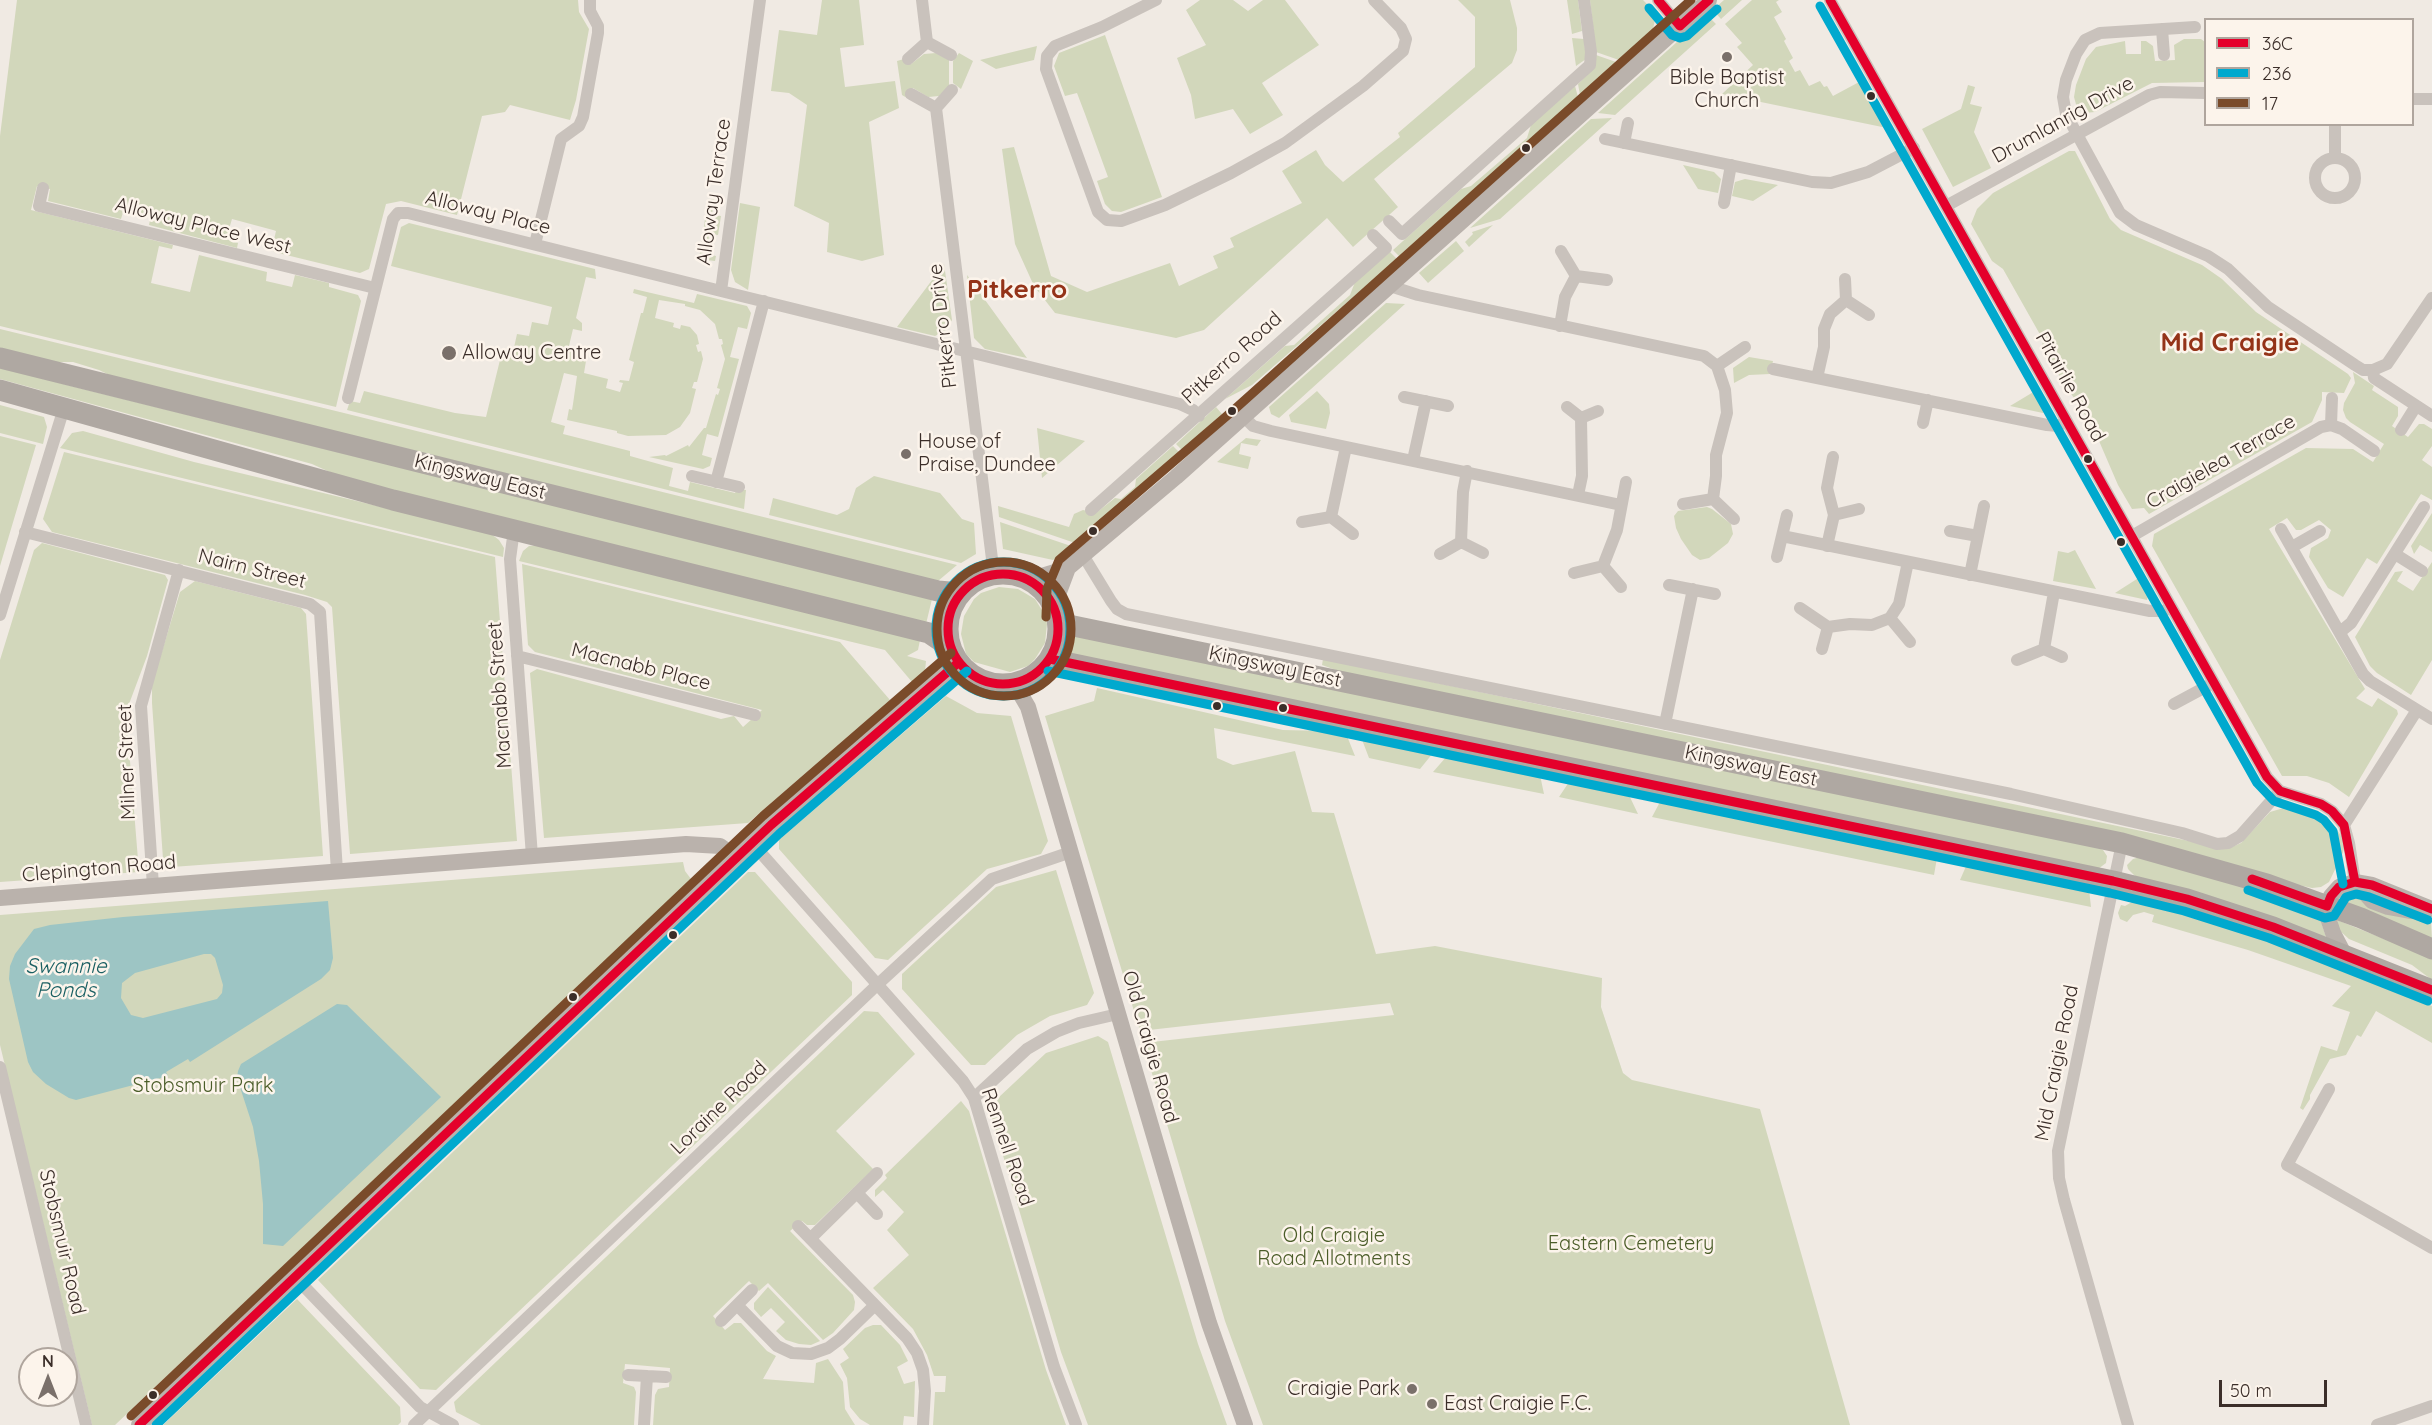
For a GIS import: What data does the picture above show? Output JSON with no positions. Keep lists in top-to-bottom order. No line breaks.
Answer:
{"streets":{"highway":["Kingsway East"],"street":["Drumlanrig Drive","Alloway Terrace","Alloway Place","Alloway Place West","Pitkerro Drive","Pitkerro Road","Pitairlie Road","Craigielea Terrace","Nairn Street","Macnabb Place","Macnabb Street","Milner Street","Clepington Road","Old Craigie Road","Mid Craigie Road","Loraine Road","Rennell Road","Stobsmuir Road"]},"crossings":[["Drumlanrig Drive","Pitairlie Road"],["Alloway Terrace","Alloway Place"],["Alloway Terrace","Pitkerro Drive"],["Alloway Terrace","Pitkerro Road"],["Alloway Place","Alloway Place West"],["Pitkerro Drive","Kingsway East"],["Pitkerro Drive","Old Craigie Road"],["Pitairlie Road","Craigielea Terrace"],["Pitairlie Road","Kingsway East"],["Kingsway East","Old Craigie Road"],["Kingsway East","Mid Craigie Road"],["Nairn Street","Milner Street"],["Nairn Street","Clepington Road"],["Macnabb Place","Macnabb Street"],["Macnabb Street","Clepington Road"],["Milner Street","Clepington Road"],["Old Craigie Road","Loraine Road"],["Loraine Road","Rennell Road"]],"districts":["Pitkerro","Mid Craigie"],"water":["Swannie Ponds"],"parks":["Stobsmuir Park","Old Craigie Road Allotments","Eastern Cemetery"],"places":["Bible Baptist Church","Alloway Centre","House of Praise, Dundee","Craigie Park","East Craigie F.C."],"lines":["transit line 36C","transit line 17","transit line 236"],"legend":["36C","236","17"],"scale_bar":"50 m","north":"top"}
